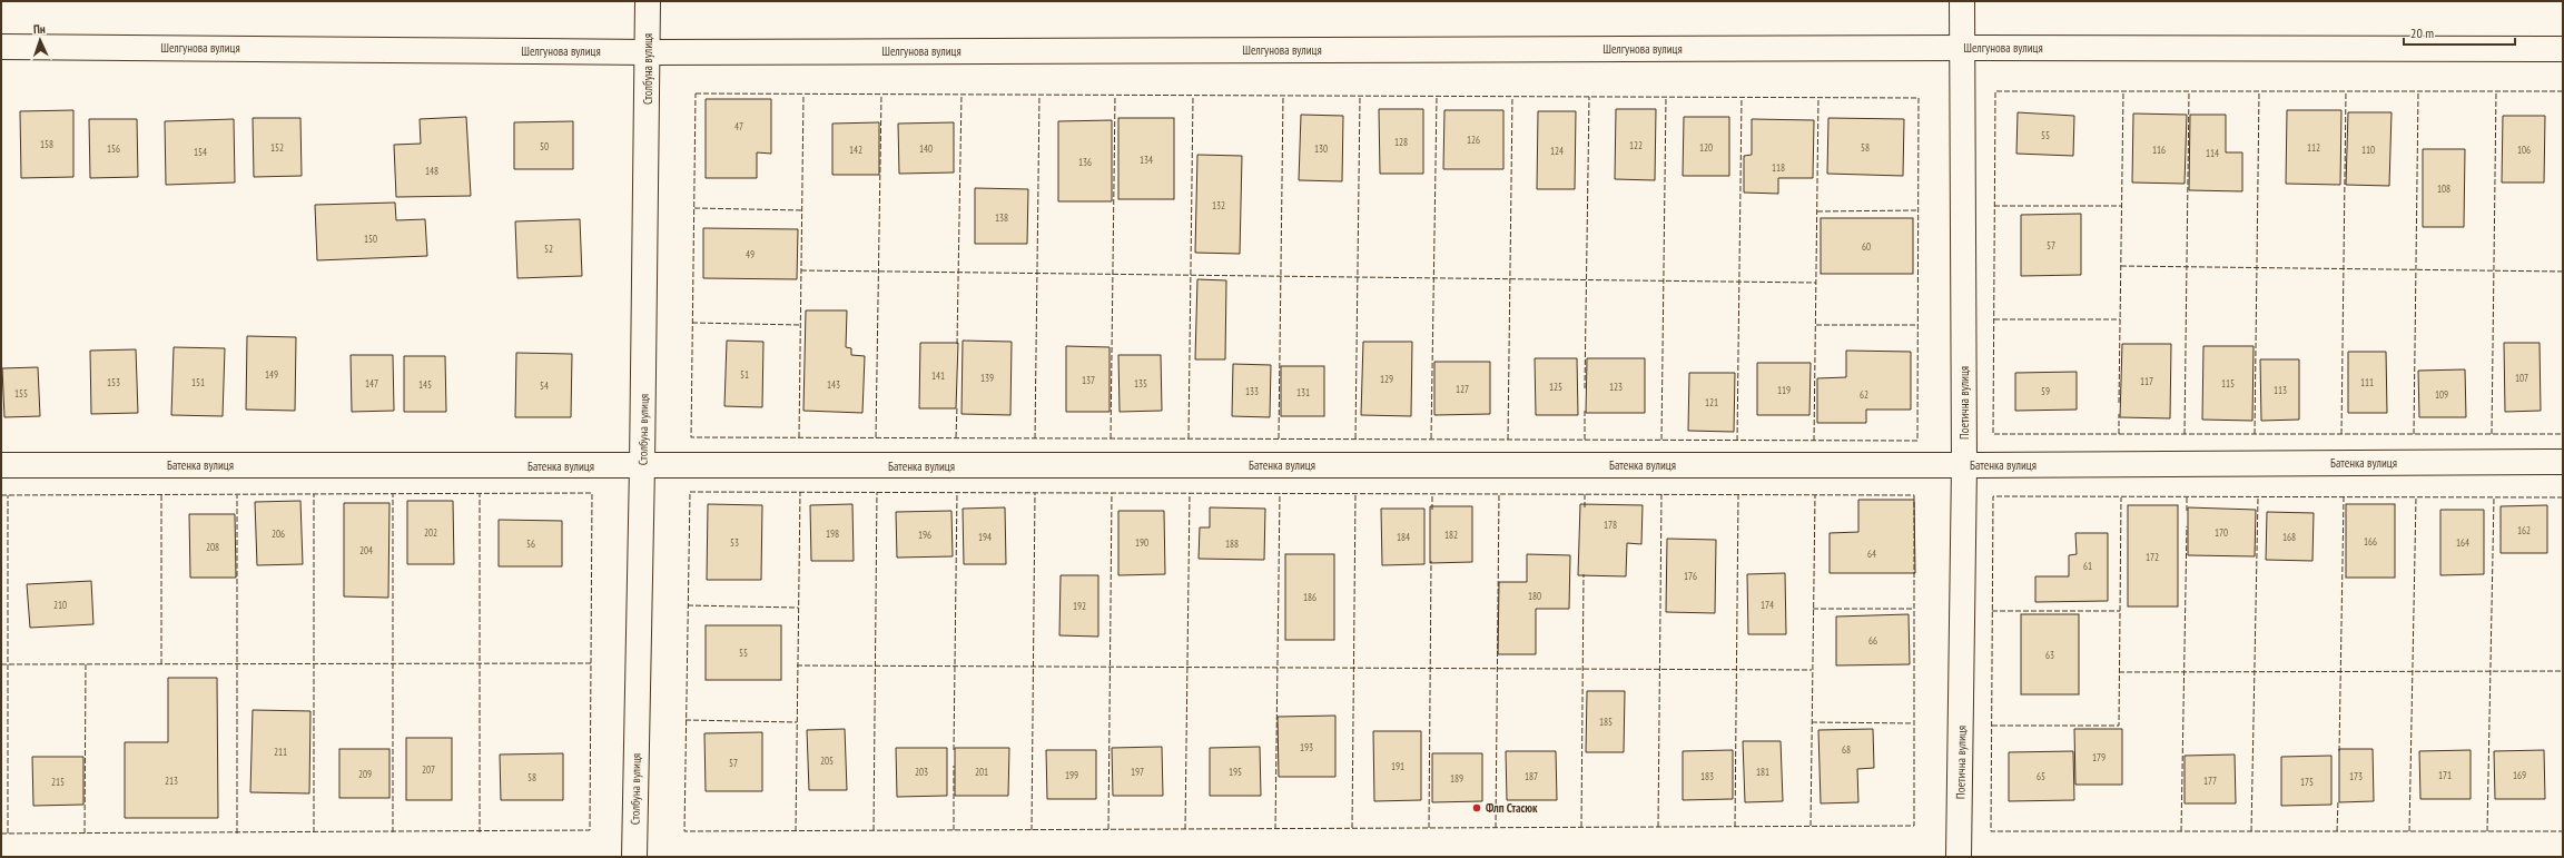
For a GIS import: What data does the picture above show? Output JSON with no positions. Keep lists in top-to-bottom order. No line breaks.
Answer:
{"streets":{"street":["Шелгунова вулиця","Столбуна вулиця","Поетична вулиця","Батенка вулиця"]},"crossings":[["Шелгунова вулиця","Столбуна вулиця"],["Шелгунова вулиця","Поетична вулиця"],["Столбуна вулиця","Батенка вулиця"],["Поетична вулиця","Батенка вулиця"]],"places":["Флп Стасюк"],"house_numbers":["47","55","126","128","158","122","50","152","120","58","112","156","140","130","142","116","110","106","124","154","114","134","136","118","148","108","132","138","150","57","60","52","49","149","51","141","139","107","129","137","117","153","151","111","147","135","115","145","143","54","125","123","127","119","113","133","59","131","155","62","109","121","178","162","202","170","206","198","196","182","194","184","168","166","53","190","164","56","188","208","204","64","172","61","176","180","186","210","174","192","66","55","63","185","193","68","211","179","205","57","191","207","203","201","197","195","181","209","199","171","169","187","183","65","173","58","189","213","177","215","175"],"scale_bar":"20 m","north":"top"}
